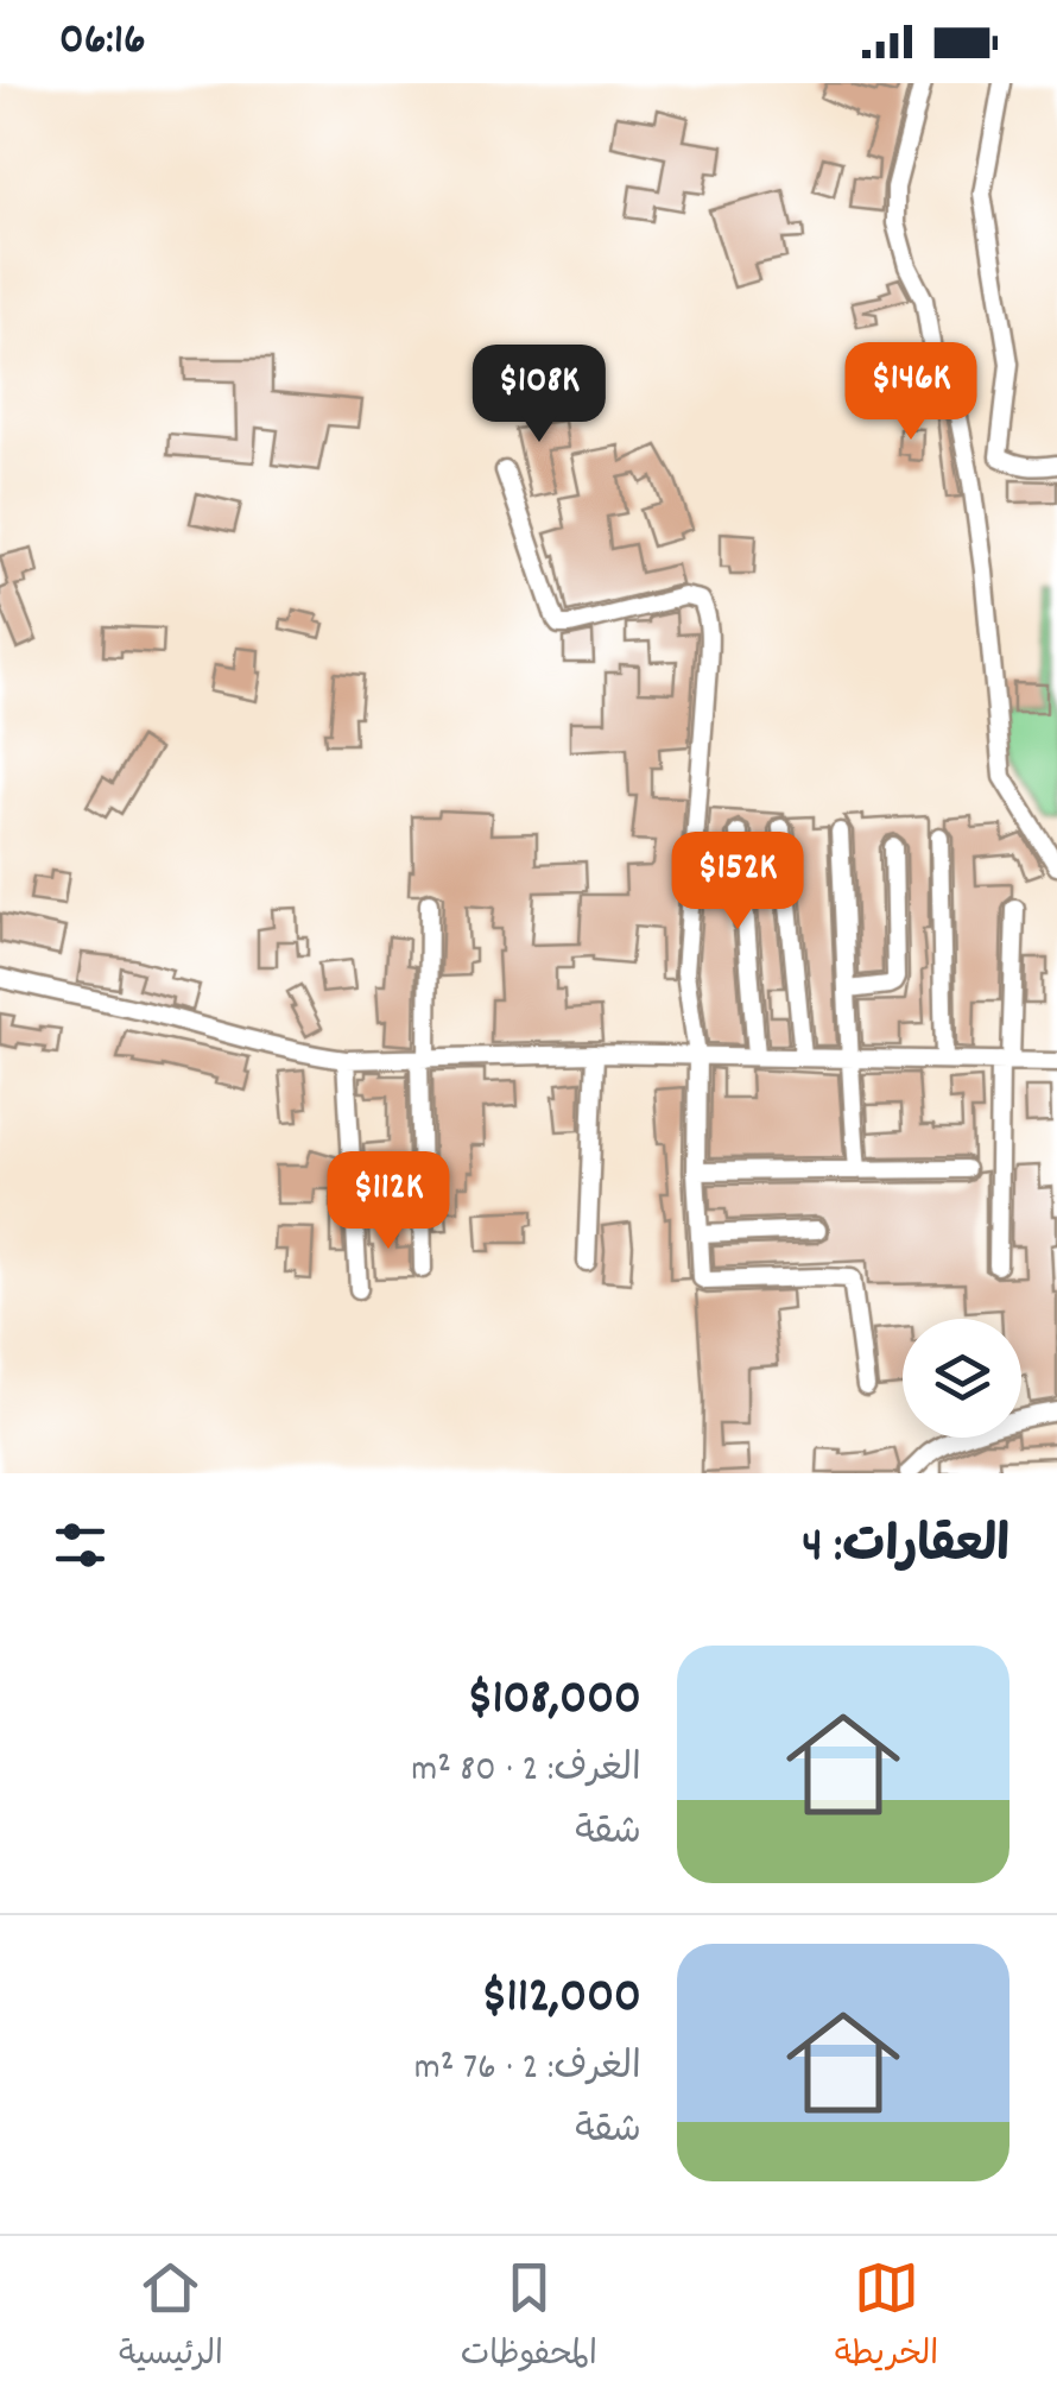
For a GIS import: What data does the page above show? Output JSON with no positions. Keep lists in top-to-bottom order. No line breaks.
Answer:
{"page":{"status":"06:16","price":["$146K","$108K","$152K","$112K"],"heading":"العقارات: 4","list":[{"name":"$108,000","note":"الغرف: 2 · 80 m² · شقة"},{"name":"$112,000","note":"الغرف: 2 · 76 m² · شقة"}],"tabs":["الخريطة","المحفوظات","الرئيسية"]}}
